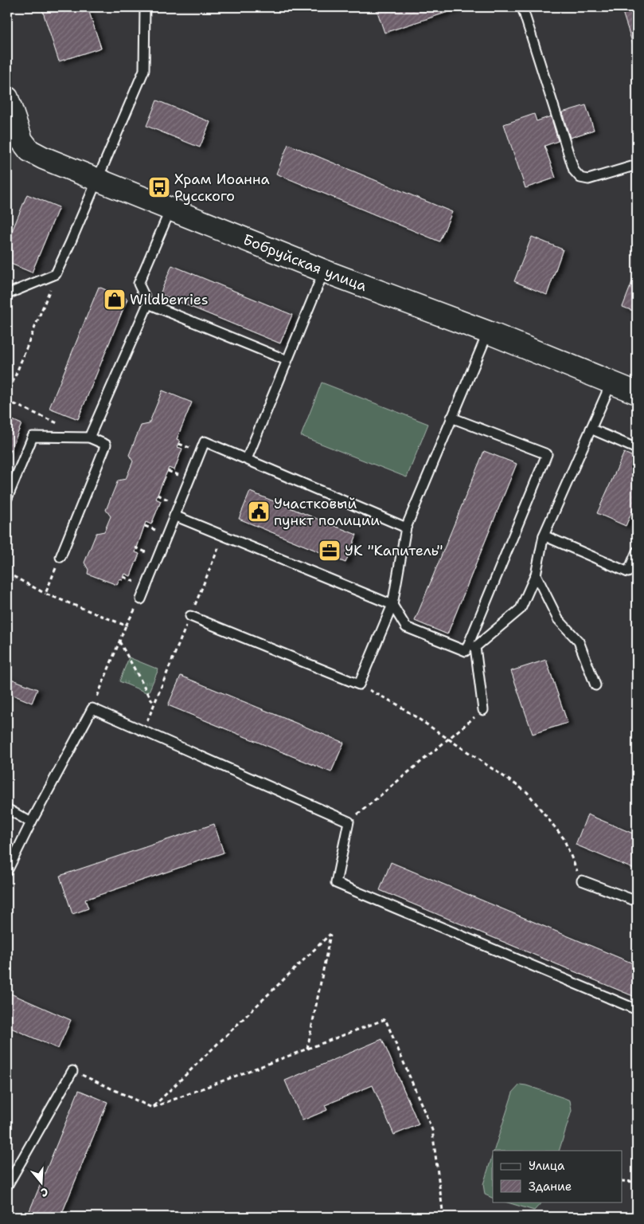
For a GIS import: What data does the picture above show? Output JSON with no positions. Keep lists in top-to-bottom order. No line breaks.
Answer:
{"streets":{"street":["Бобруйская улица"]},"places":{"bus stop":["Храм Иоанна Русского"],"shop":["Wildberries"],"public building":["Участковый пункт полиции"],"office":["УК \"Капитель\""]},"legend":["Улица","Здание"],"north":"bottom"}
